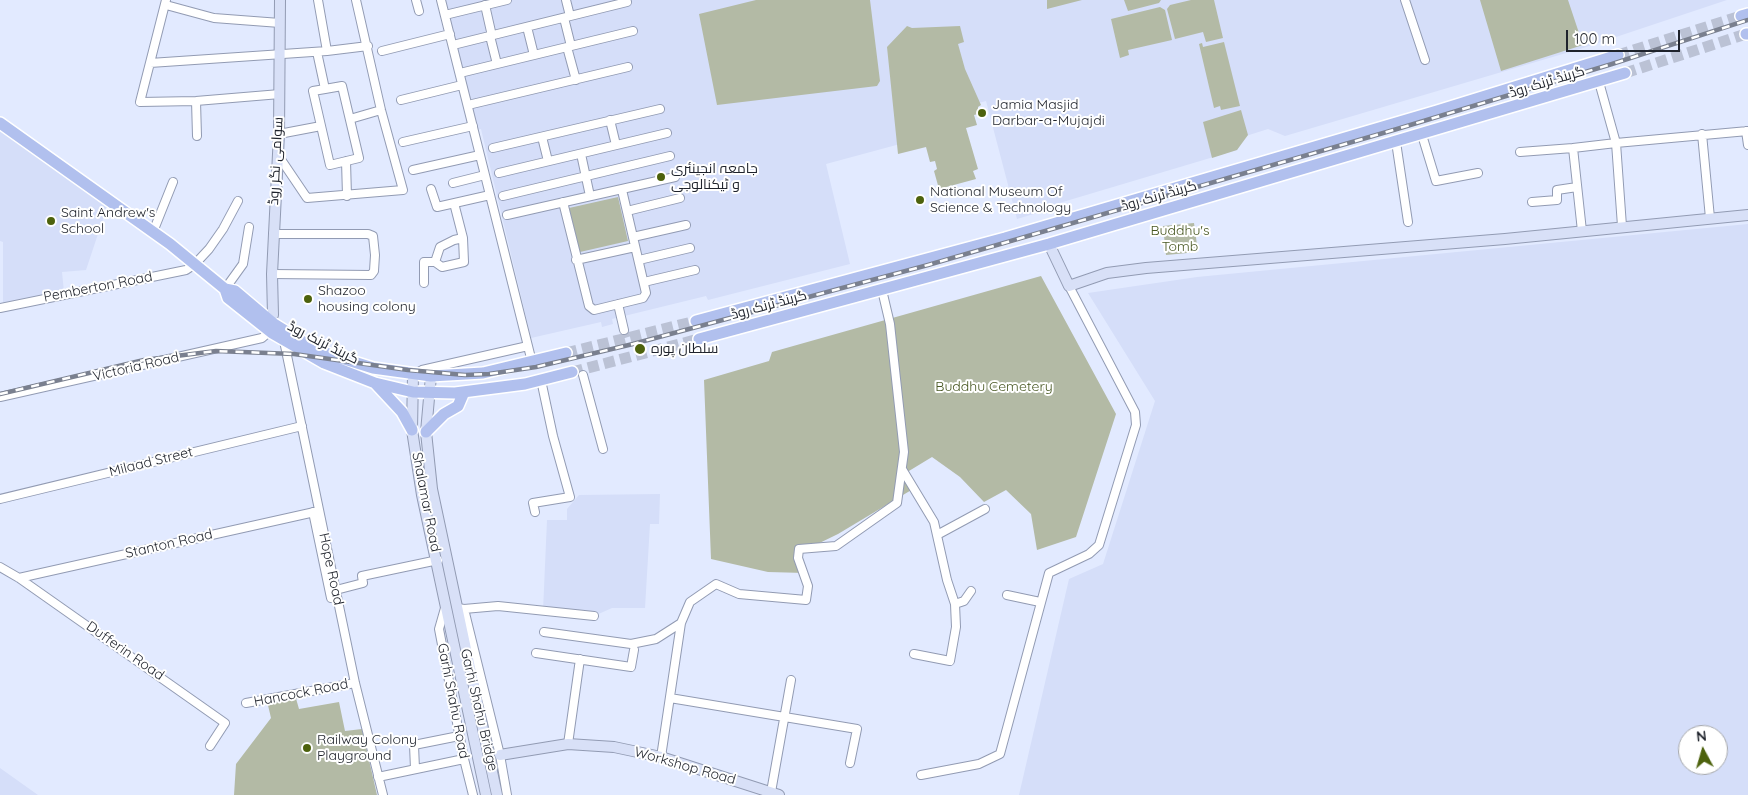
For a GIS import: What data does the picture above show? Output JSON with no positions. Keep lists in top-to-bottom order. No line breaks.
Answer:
{"streets":{"main road":["گرینڈ ٹرنک روڈ","سوامی نگر روڈ","Shalamar Road","Garhi Shahu Bridge","Workshop Road"],"street":["Pemberton Road","Victoria Road","Milaad Street","Stanton Road","Hope Road","Dufferin Road","Hancock Road","Garhi Shahu Road"]},"crossings":[["گرینڈ ٹرنک روڈ","سوامی نگر روڈ"],["گرینڈ ٹرنک روڈ","Pemberton Road"],["گرینڈ ٹرنک روڈ","Victoria Road"],["گرینڈ ٹرنک روڈ","Shalamar Road"],["گرینڈ ٹرنک روڈ","Hope Road"],["سوامی نگر روڈ","Victoria Road"],["Milaad Street","Hope Road"],["Shalamar Road","Garhi Shahu Road"],["Shalamar Road","Garhi Shahu Bridge"],["Stanton Road","Hope Road"],["Stanton Road","Dufferin Road"],["Hope Road","Hancock Road"]],"parks":["Buddhu's Tomb","Buddhu Cemetery"],"places":["Jamia Masjid Darbar-a-Mujajdi","جامعہ انجینئری و ٹیکنالوجی","National Museum Of Science & Technology","Saint Andrew's School","Shazoo housing colony","سلطان پورہ","Railway Colony Playground"],"scale_bar":"100 m","north":"top"}
